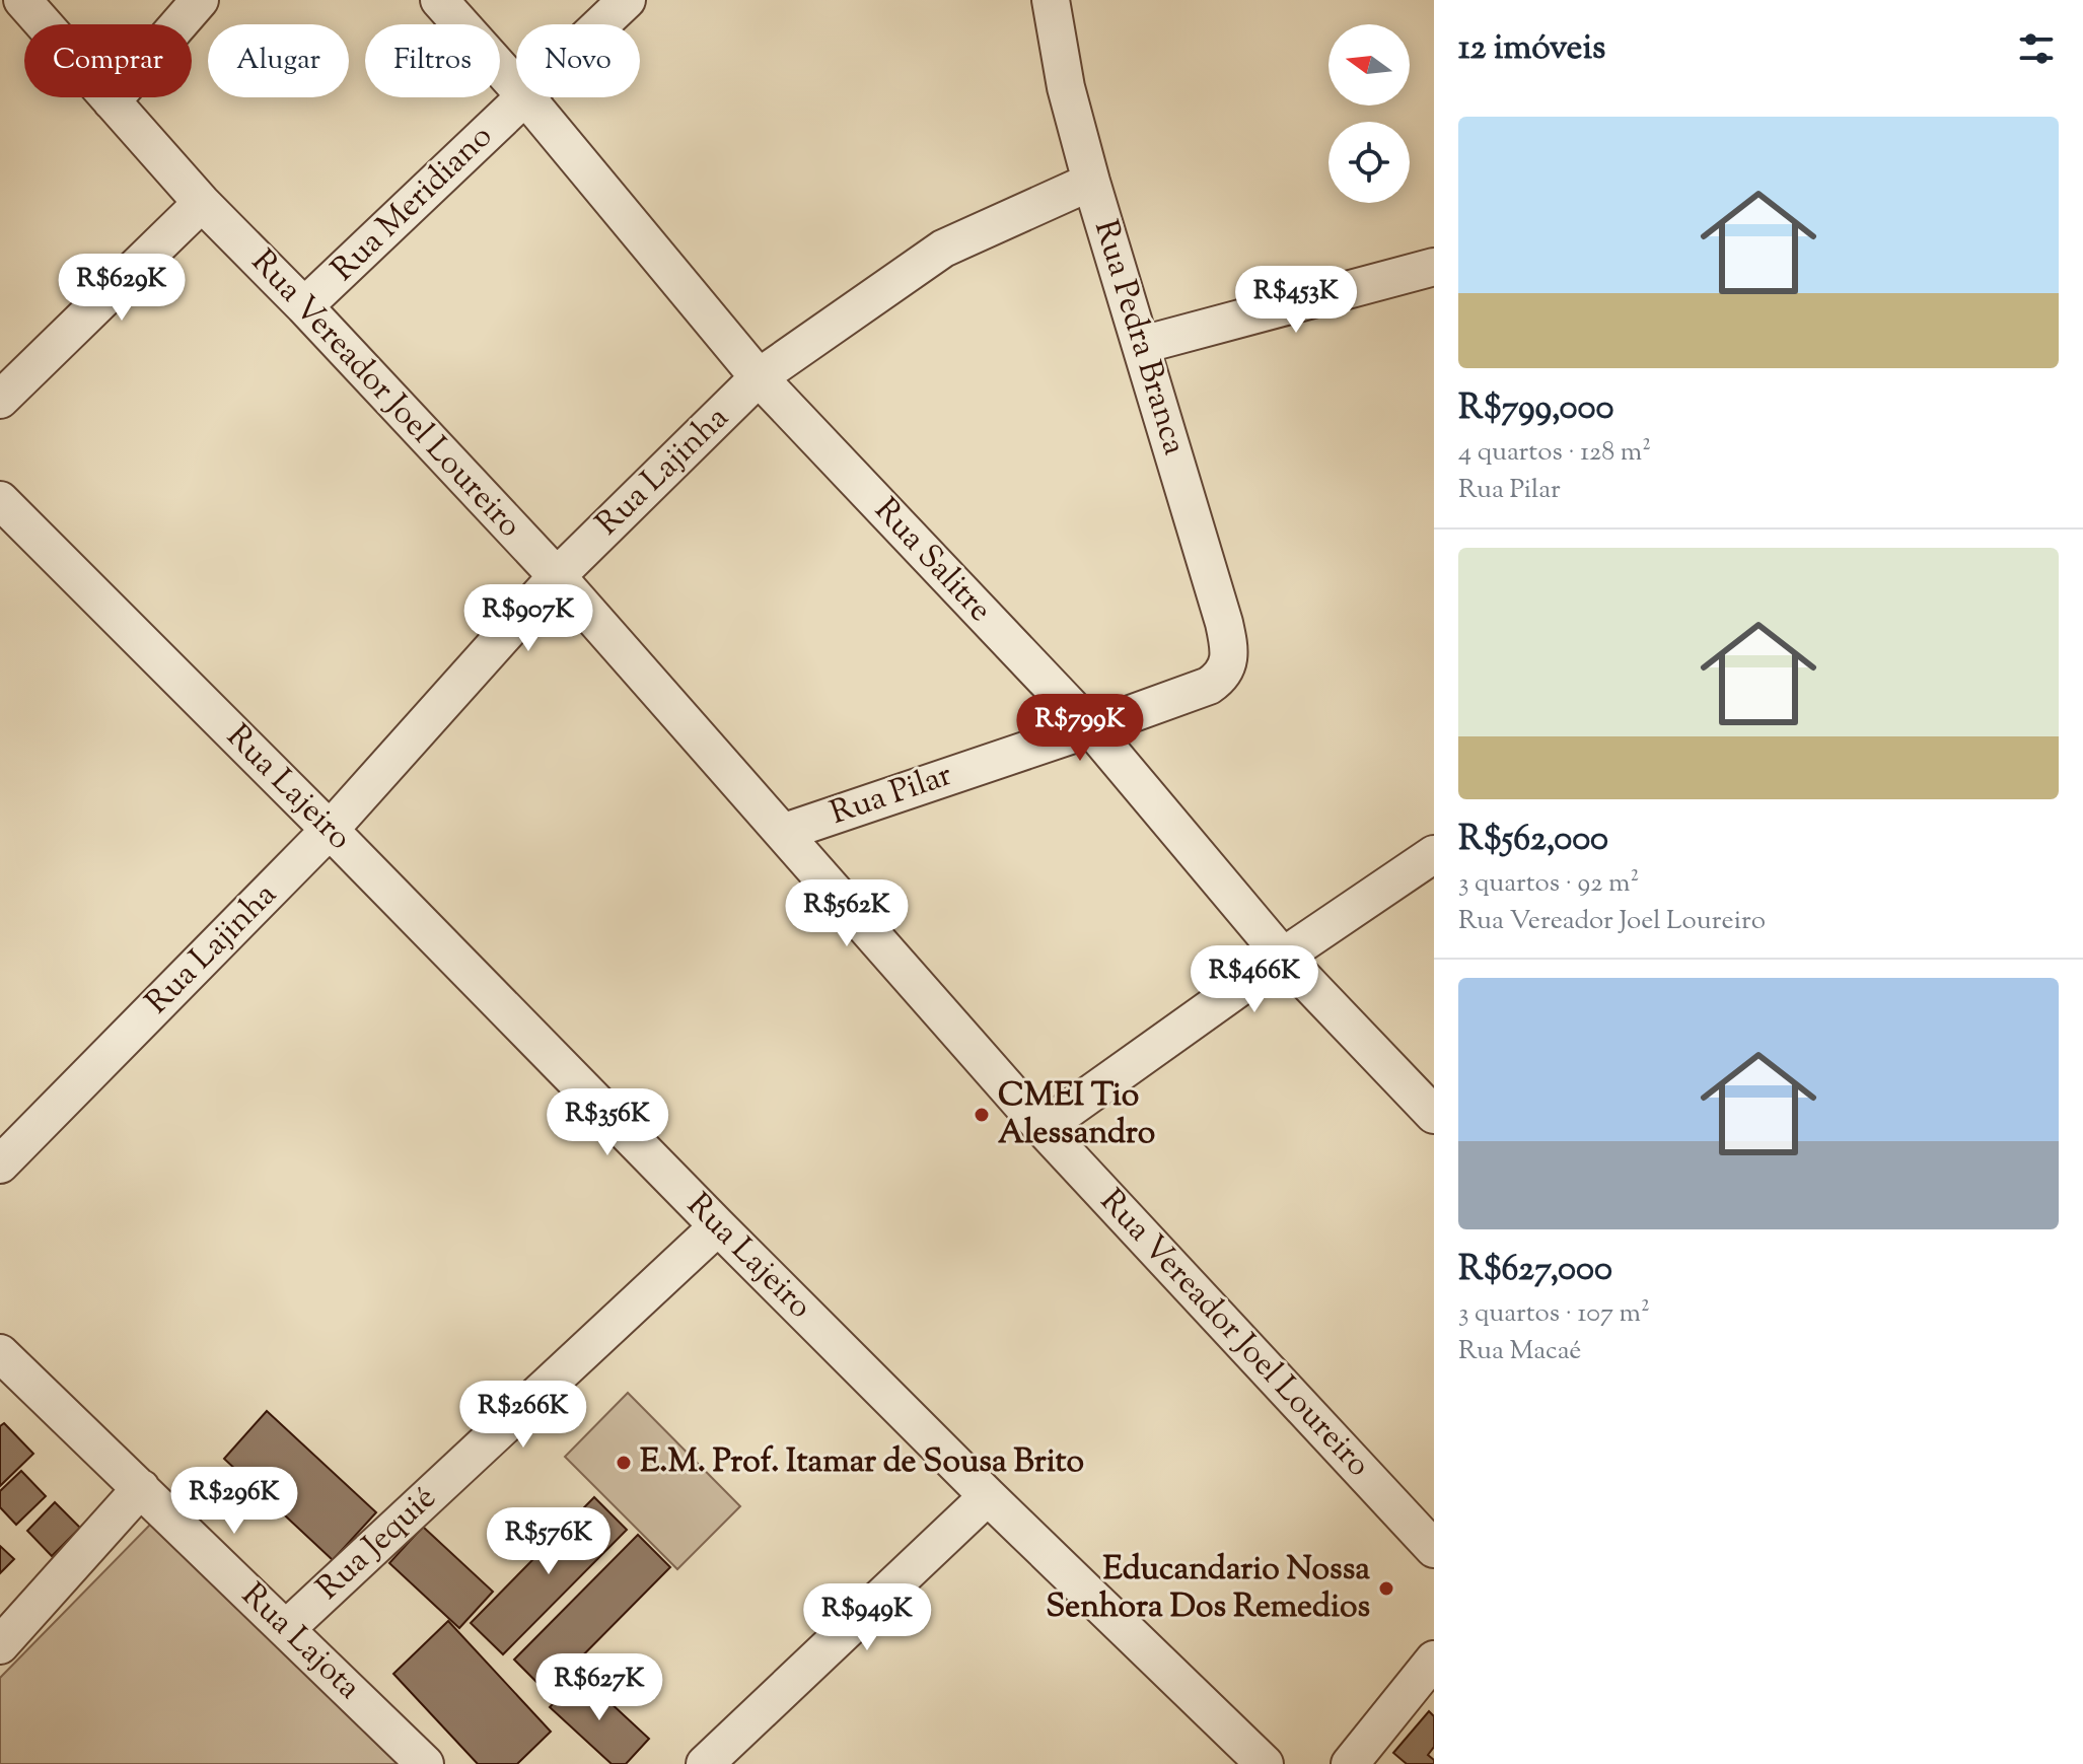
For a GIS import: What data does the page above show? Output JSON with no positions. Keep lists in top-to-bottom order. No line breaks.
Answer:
{"streets":{"street":["Rua Meridiano","Rua Pedra Branca","Rua Vereador Joel Loureiro","Rua Lajinha","Rua Salitre","Rua Lajeiro","Rua Pilar","Rua Jequié","Rua Lajota"]},"crossings":[["Rua Meridiano","Rua Vereador Joel Loureiro"],["Rua Pedra Branca","Rua Lajinha"],["Rua Pedra Branca","Rua Pilar"],["Rua Vereador Joel Loureiro","Rua Lajinha"],["Rua Vereador Joel Loureiro","Rua Pilar"],["Rua Lajinha","Rua Salitre"],["Rua Lajinha","Rua Lajeiro"],["Rua Salitre","Rua Pilar"],["Rua Lajeiro","Rua Jequié"],["Rua Jequié","Rua Lajota"]],"places":["CMEI Tio Alessandro","E.M. Prof. Itamar de Sousa Brito","Educandario Nossa Senhora Dos Remedios"],"north":"left","page":{"heading":"12 imóveis","chip":["Comprar","Alugar","Filtros","Novo"],"list":[{"name":"R$799,000","note":"4 quartos · 128 m² · Rua Pilar"},{"name":"R$562,000","note":"3 quartos · 92 m² · Rua Vereador Joel Loureiro"},{"name":"R$627,000","note":"3 quartos · 107 m² · Rua Macaé"}],"price":["R$629K","R$453K","R$907K","R$799K","R$562K","R$466K","R$356K","R$266K","R$296K","R$576K","R$949K","R$627K"]}}
